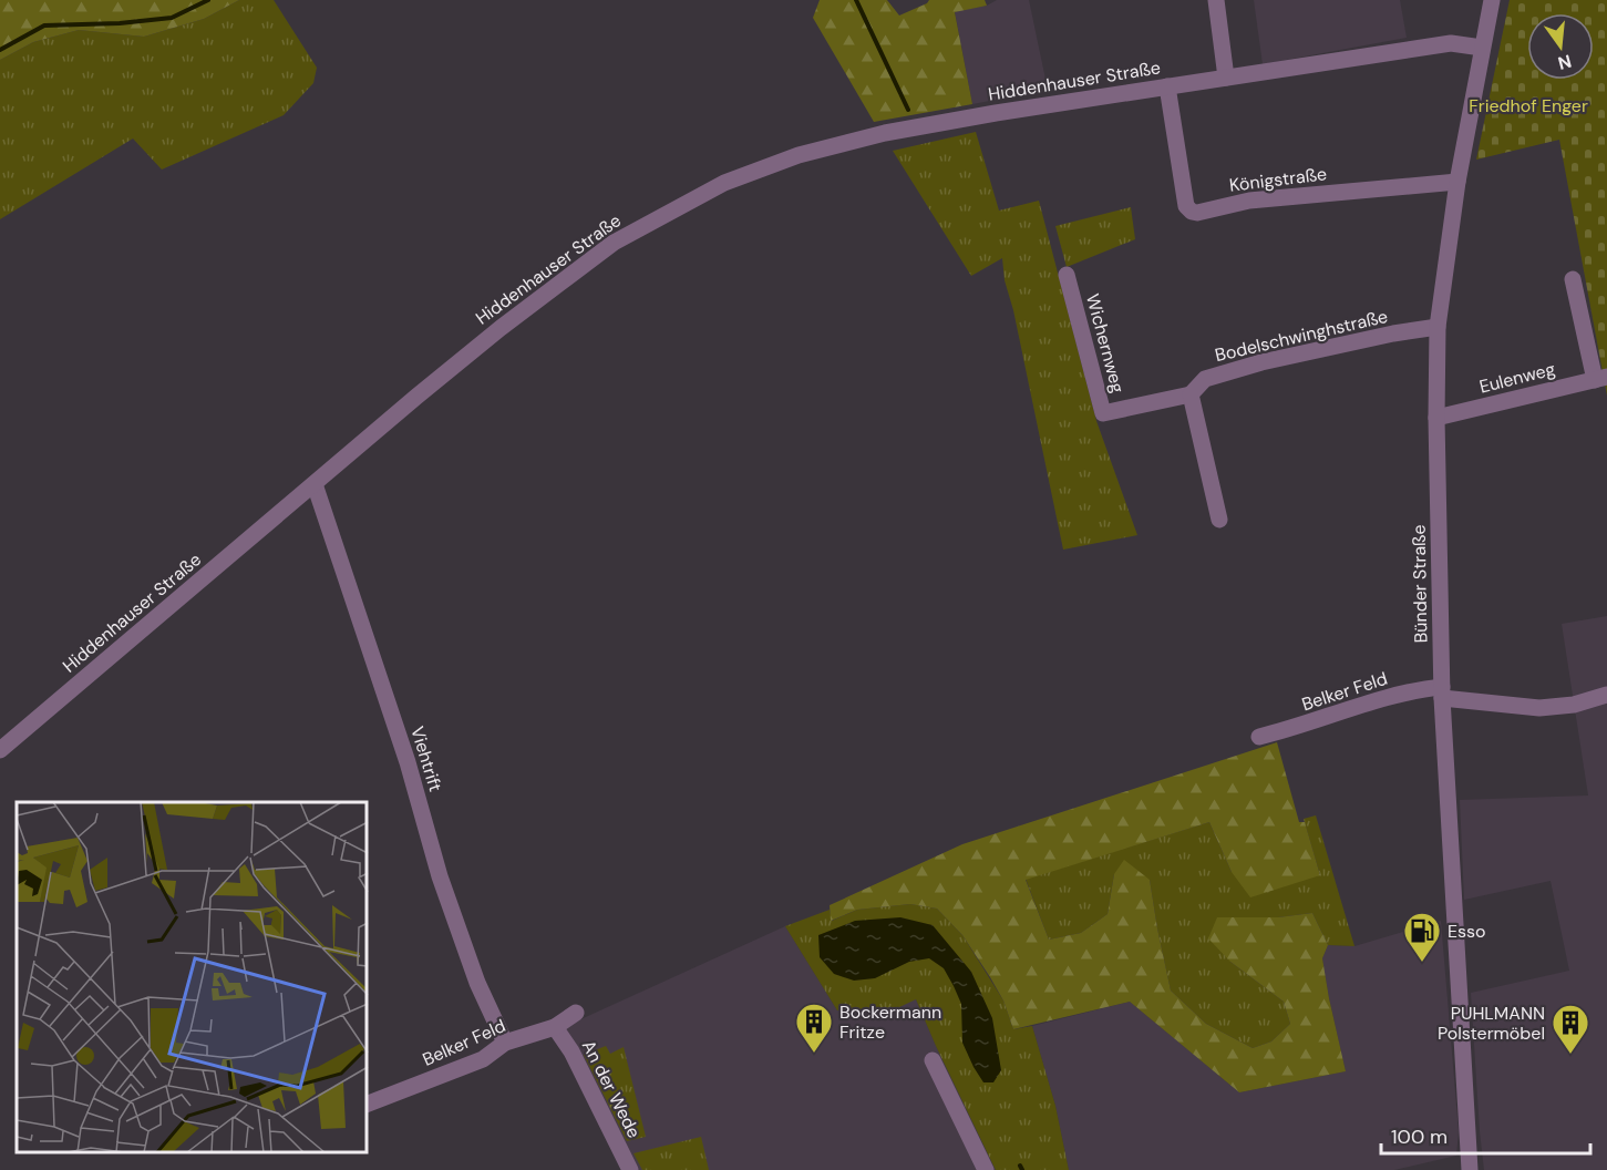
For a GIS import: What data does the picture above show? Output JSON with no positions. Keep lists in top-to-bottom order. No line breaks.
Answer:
{"streets":{"street":["Hiddenhauser Straße","Königstraße","Bodelschwinghstraße","Wichernweg","Eulenweg","Bünder Straße","Belker Feld","Viehtrift","An der Wede"]},"crossings":[["Hiddenhauser Straße","Königstraße"],["Hiddenhauser Straße","Bünder Straße"],["Hiddenhauser Straße","Viehtrift"],["Königstraße","Bünder Straße"],["Bodelschwinghstraße","Wichernweg"],["Bodelschwinghstraße","Bünder Straße"],["Eulenweg","Bünder Straße"],["Bünder Straße","Belker Feld"],["Belker Feld","Viehtrift"],["Belker Feld","An der Wede"]],"parks":["Friedhof Enger"],"places":{"fuel station":["Esso"],"building":["Bockermann Fritze","PUHLMANN Polstermöbel"]},"scale_bar":"100 m","north":"bottom"}
